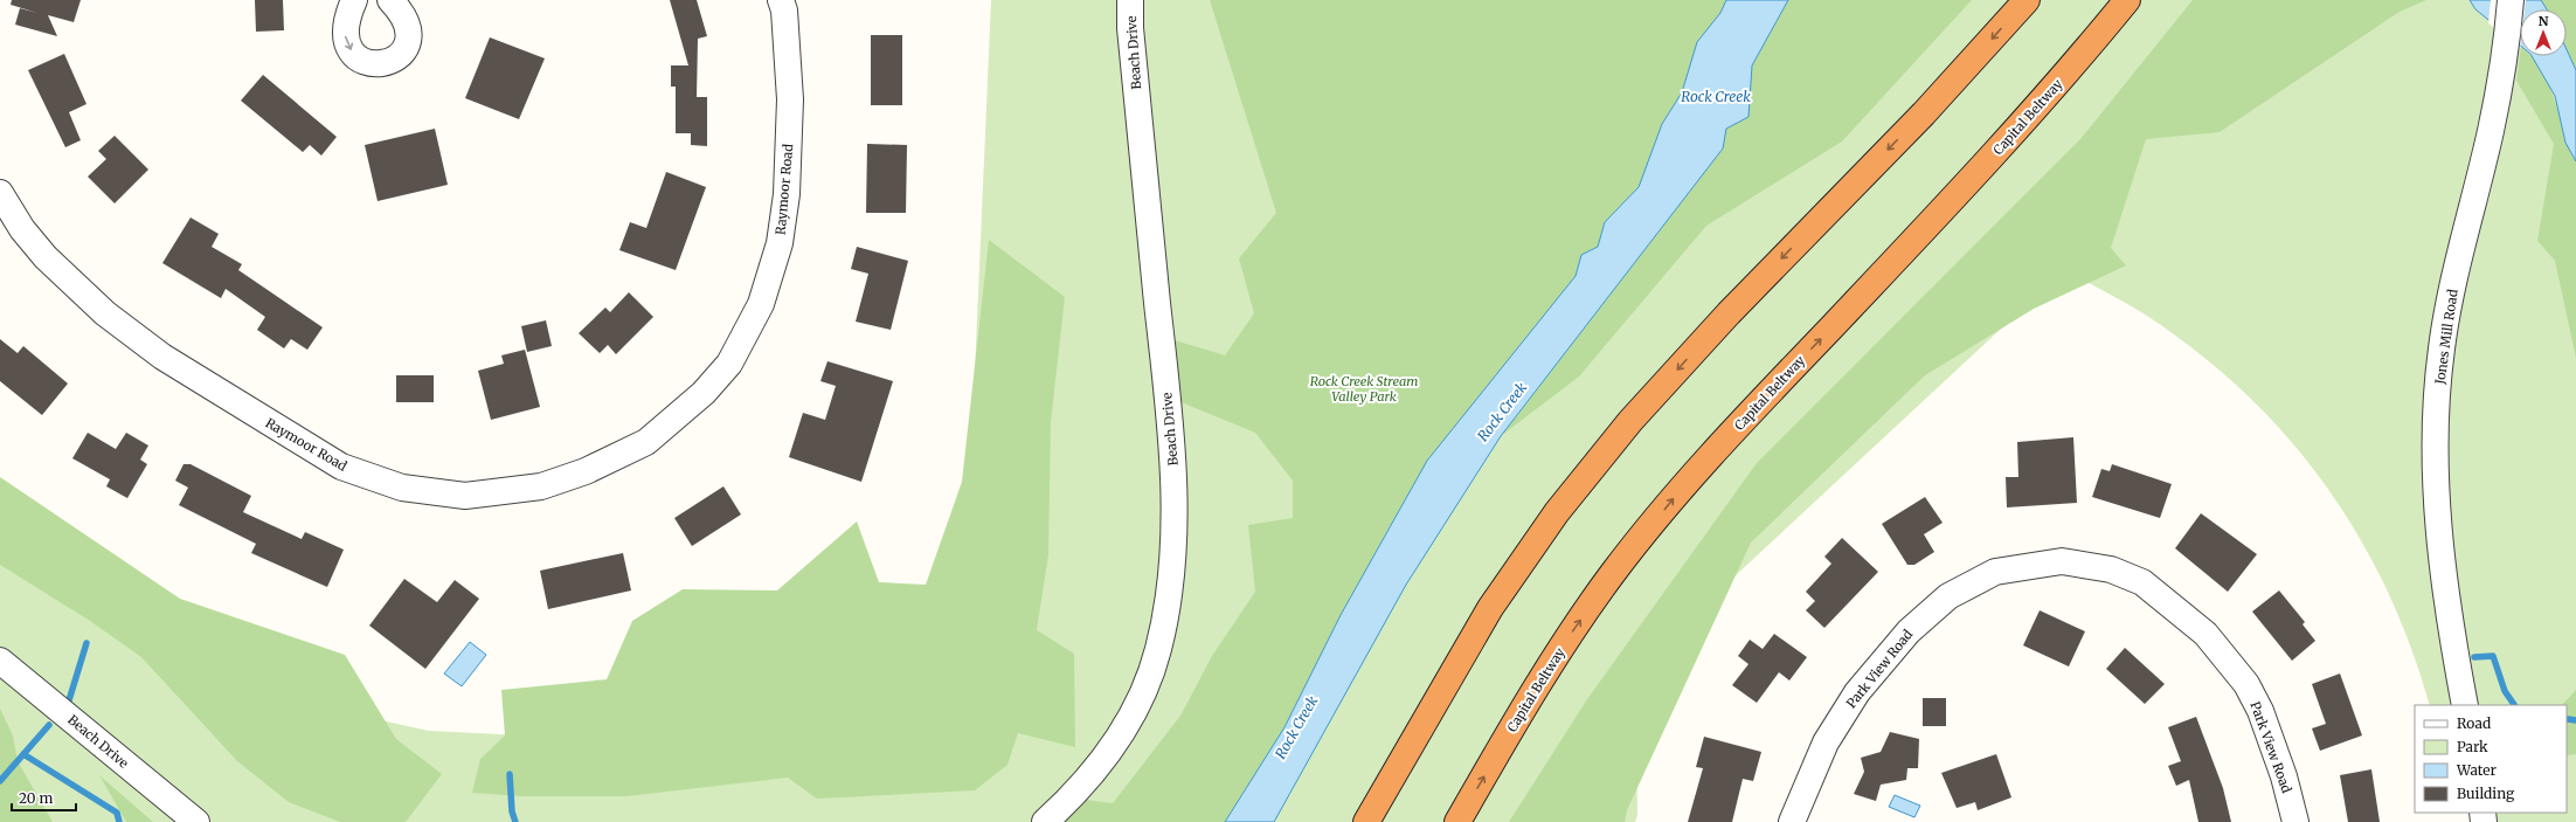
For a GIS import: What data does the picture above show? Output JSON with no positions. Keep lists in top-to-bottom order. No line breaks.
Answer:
{"streets":{"highway":["Capital Beltway"],"street":["Beach Drive","Raymoor Road","Jones Mill Road","Park View Road"]},"water":["Rock Creek"],"parks":["Rock Creek Stream Valley Park"],"legend":["Road","Park","Water","Building"],"scale_bar":"20 m","north":"top"}
